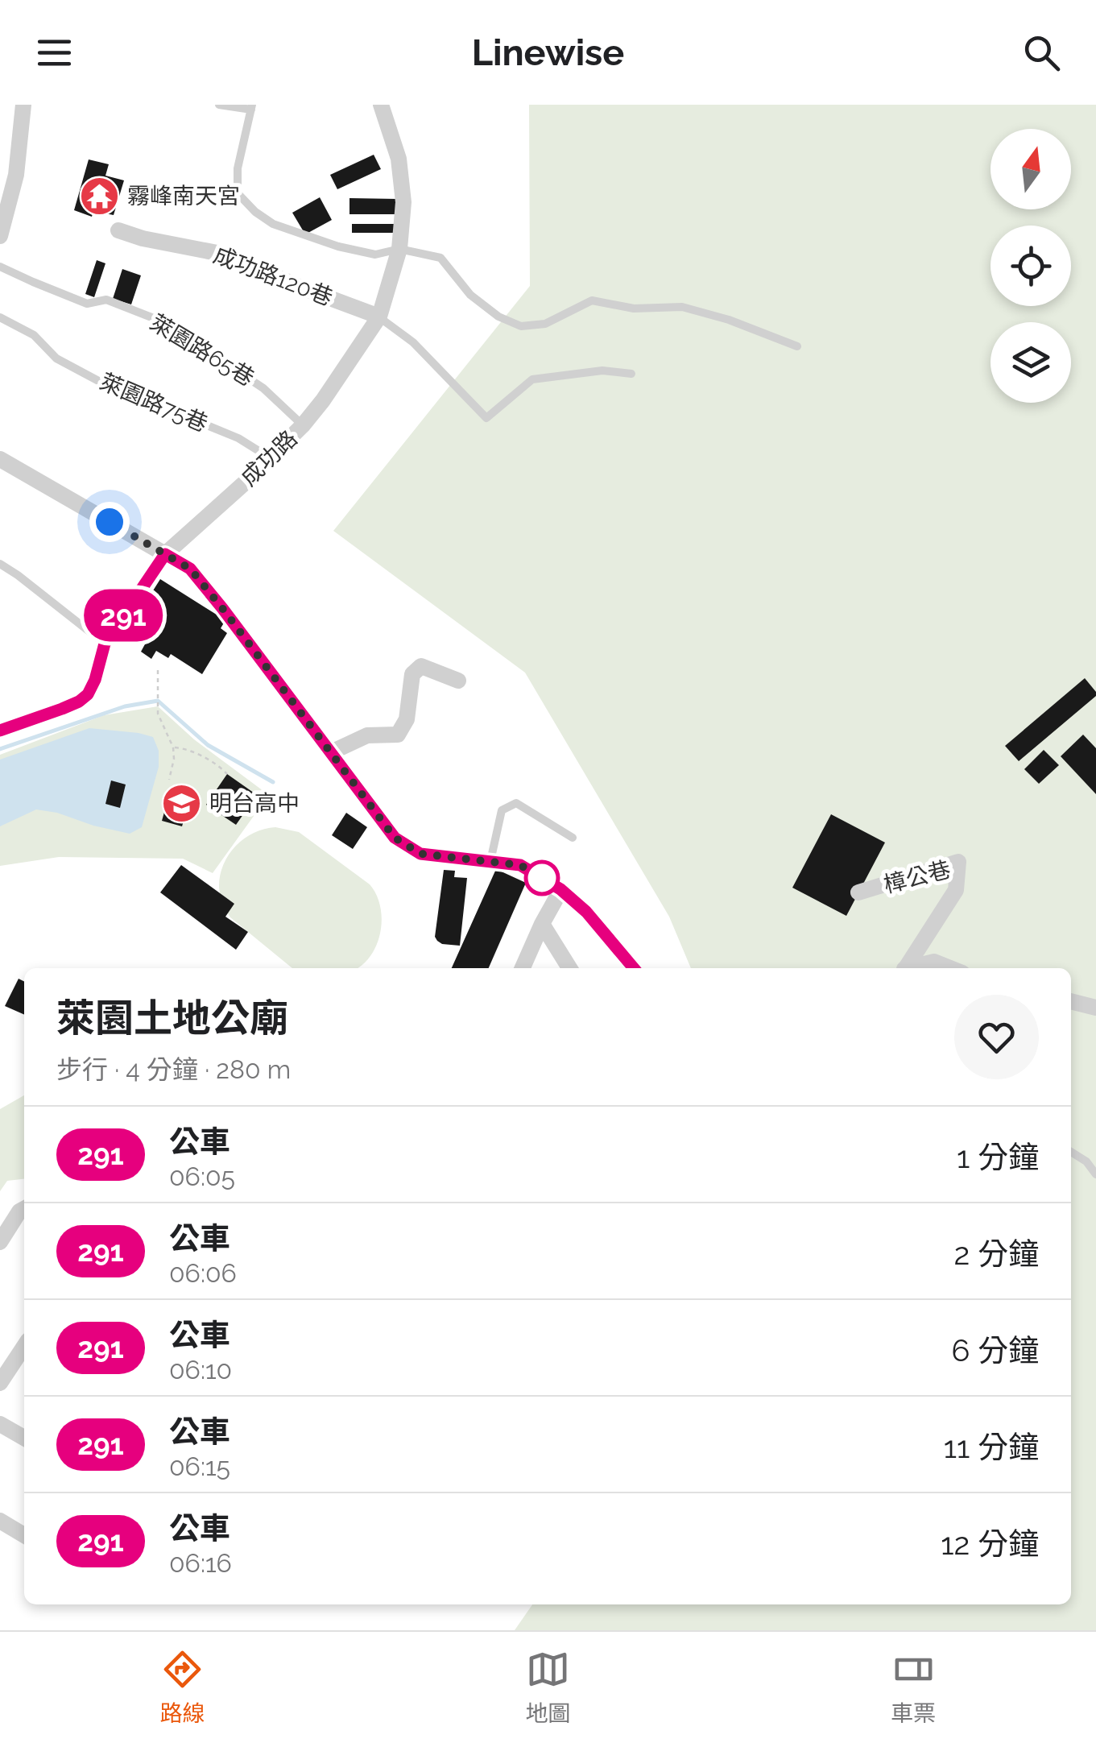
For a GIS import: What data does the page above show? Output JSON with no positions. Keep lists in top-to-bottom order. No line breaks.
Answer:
{"streets":{"street":["成功路120巷","成功路","樟公巷"],"lane":["萊園路65巷","萊園路75巷"]},"crossings":[["成功路120巷","成功路"],["萊園路65巷","成功路"],["萊園路75巷","成功路"]],"places":{"temple":["霧峰南天宮"],"school or university":["明台高中"]},"lines":["bus line 291"],"north":"top","page":{"header":"Linewise","on_map":"291","heading":["萊園土地公廟","步行 · 4 分鐘 · 280 m"],"list":[{"mark":"291","name":"公車","note":"06:05","value":"1 分鐘"},{"mark":"291","name":"公車","note":"06:06","value":"2 分鐘"},{"mark":"291","name":"公車","note":"06:10","value":"6 分鐘"},{"mark":"291","name":"公車","note":"06:15","value":"11 分鐘"},{"mark":"291","name":"公車","note":"06:16","value":"12 分鐘"}],"tabs":["路線","地圖","車票"]}}
